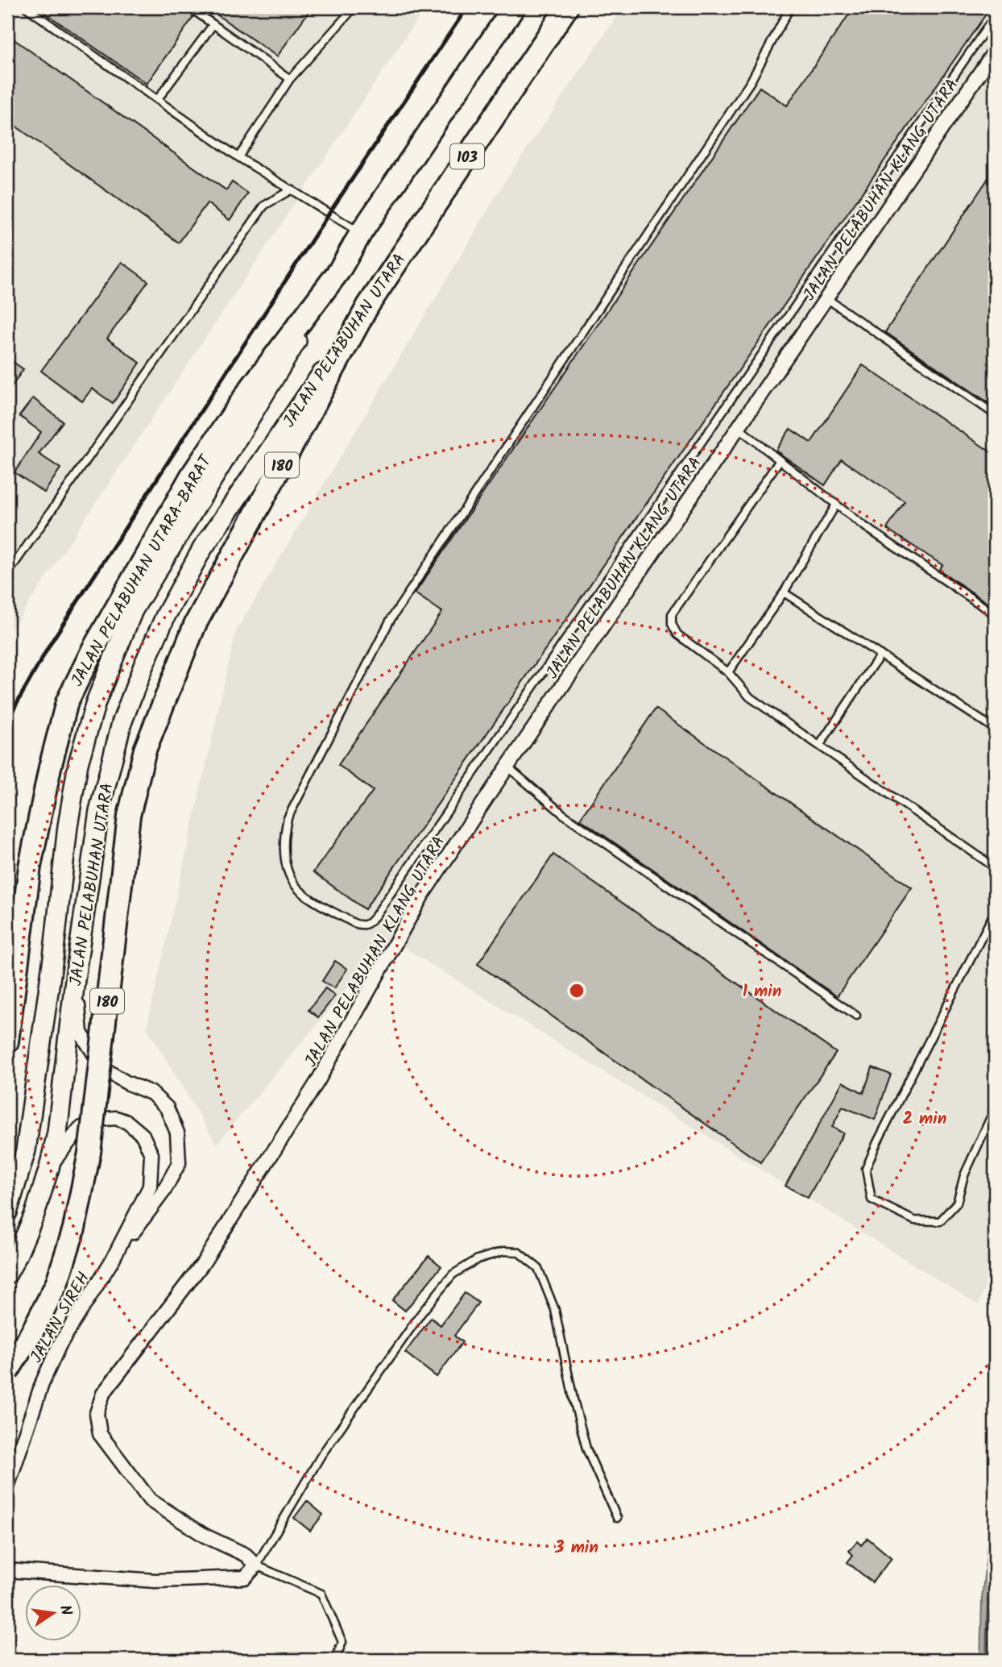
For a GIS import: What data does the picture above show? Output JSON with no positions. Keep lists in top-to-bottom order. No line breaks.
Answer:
{"streets":{"main road":["103","JALAN PELABUHAN UTARA","180","JALAN PELABUHAN UTARA-BARAT"],"street":["JALAN PELABUHAN KLANG UTARA","JALAN SIREH"]},"crossings":[["JALAN PELABUHAN UTARA","180"],["JALAN PELABUHAN UTARA","JALAN PELABUHAN UTARA-BARAT"]],"north":"right","rings":["1 min","2 min","3 min"]}
